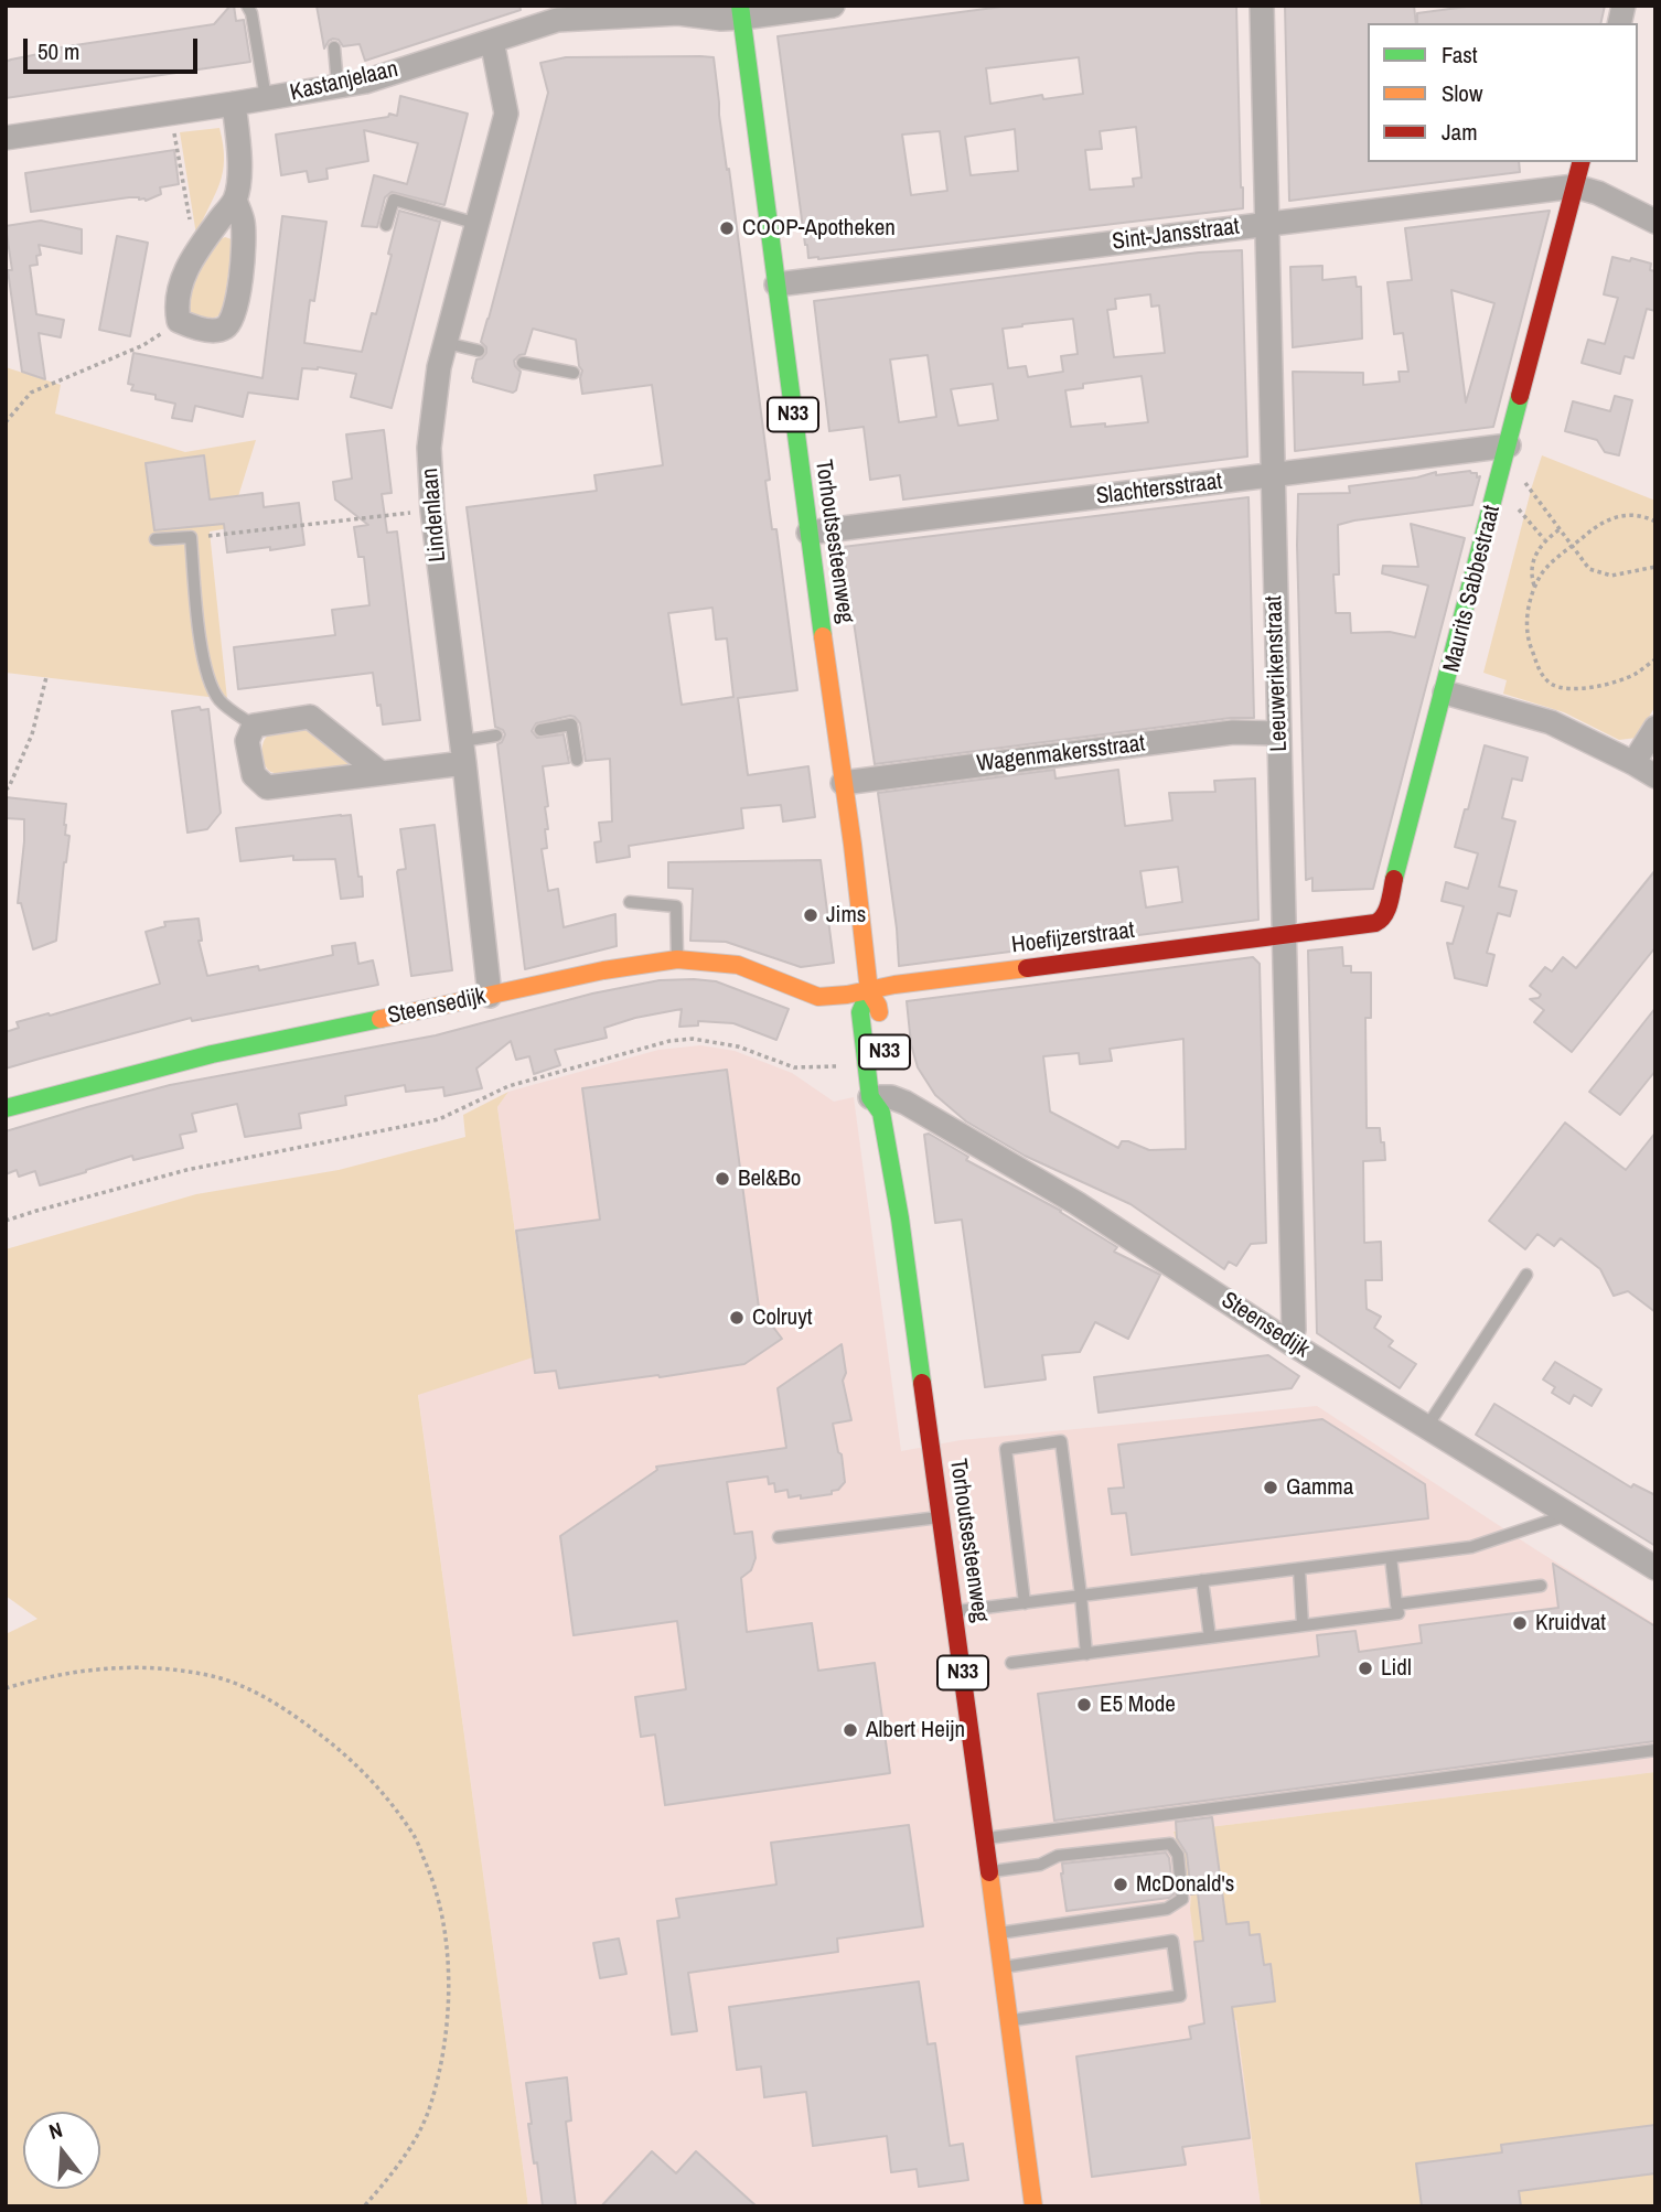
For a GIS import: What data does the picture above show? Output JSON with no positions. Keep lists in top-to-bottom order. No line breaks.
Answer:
{"streets":{"main road":["N33","Torhoutsesteenweg","Maurits Sabbestraat","Hoefijzerstraat","Steensedijk"],"street":["Kastanjelaan","Sint-Jansstraat","Slachtersstraat","Lindenlaan","Leeuwerikenstraat","Wagenmakersstraat"]},"crossings":[["Kastanjelaan","Lindenlaan"],["Kastanjelaan","Torhoutsesteenweg"],["Sint-Jansstraat","Torhoutsesteenweg"],["Sint-Jansstraat","Maurits Sabbestraat"],["Sint-Jansstraat","Leeuwerikenstraat"],["Slachtersstraat","Torhoutsesteenweg"],["Slachtersstraat","Maurits Sabbestraat"],["Slachtersstraat","Leeuwerikenstraat"],["Lindenlaan","Steensedijk"],["Torhoutsesteenweg","Wagenmakersstraat"],["Torhoutsesteenweg","Hoefijzerstraat"],["Torhoutsesteenweg","Steensedijk"],["Maurits Sabbestraat","Leeuwerikenstraat"],["Maurits Sabbestraat","Hoefijzerstraat"],["Leeuwerikenstraat","Wagenmakersstraat"],["Leeuwerikenstraat","Hoefijzerstraat"],["Leeuwerikenstraat","Steensedijk"],["Hoefijzerstraat","Steensedijk"]],"places":["COOP-Apotheken","Jims","Bel&Bo","Colruyt","Gamma","Kruidvat","Lidl","E5 Mode","Albert Heijn","McDonald's"],"legend":["Fast","Slow","Jam"],"scale_bar":"50 m","north":"top"}
